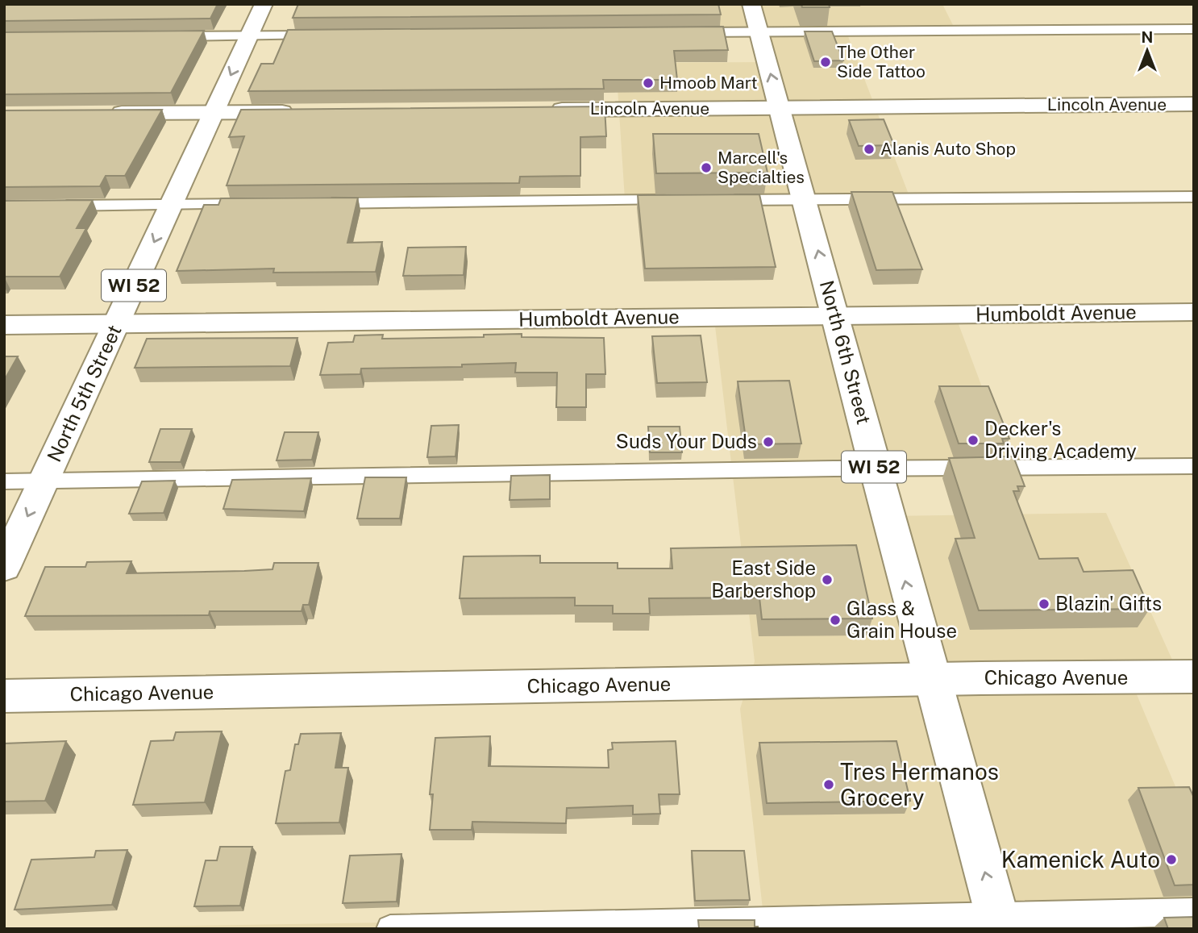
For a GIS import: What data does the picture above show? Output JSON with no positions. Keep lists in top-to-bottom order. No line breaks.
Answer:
{"streets":{"street":["Lincoln Avenue","WI 52","Humboldt Avenue","North 6th Street","North 5th Street","Chicago Avenue"]},"crossings":[["Lincoln Avenue","North 6th Street"],["Humboldt Avenue","North 6th Street"],["Humboldt Avenue","North 5th Street"],["North 6th Street","Chicago Avenue"]],"one_way":["North 6th Street","North 5th Street"],"places":["The Other Side Tattoo","Hmoob Mart","Alanis Auto Shop","Marcell's Specialties","Decker's Driving Academy","Suds Your Duds","East Side Barbershop","Blazin' Gifts","Glass & Grain House","Tres Hermanos Grocery","Kamenick Auto"],"north":"top"}
